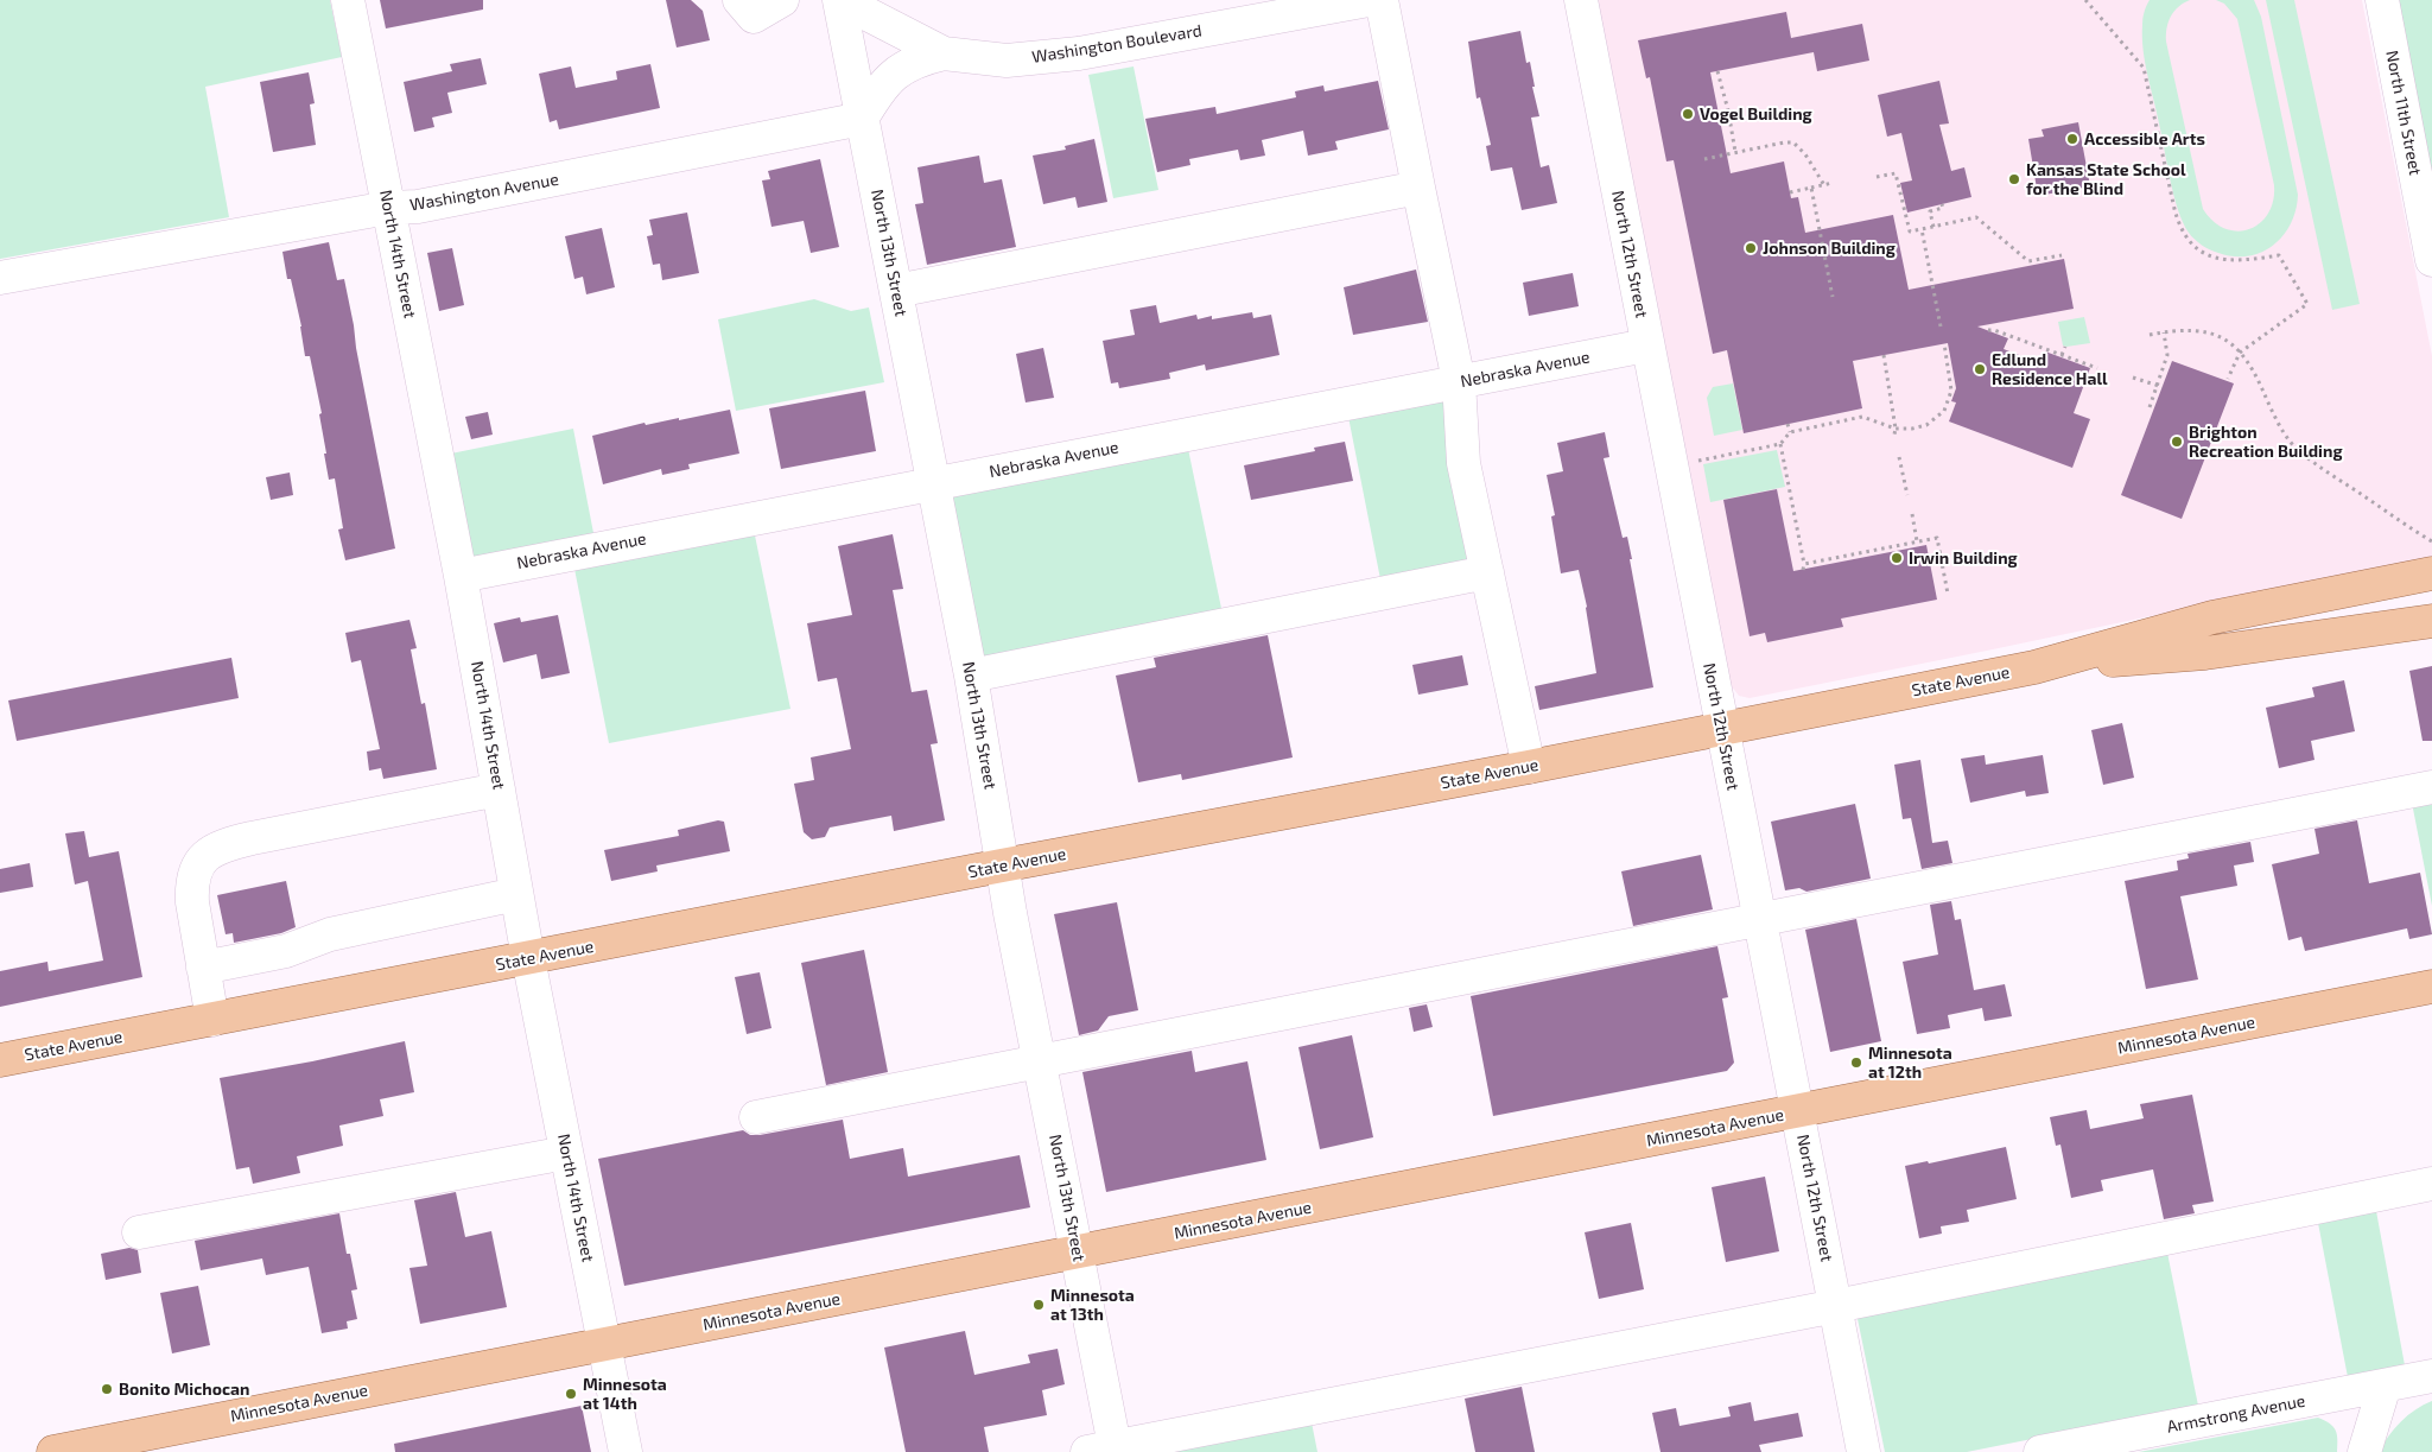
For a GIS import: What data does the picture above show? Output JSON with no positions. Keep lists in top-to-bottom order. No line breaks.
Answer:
{"streets":{"main road":["State Avenue","Minnesota Avenue"],"street":["Washington Boulevard","North 11th Street","Washington Avenue","North 13th Street","North 14th Street","North 12th Street","Nebraska Avenue","Armstrong Avenue"]},"crossings":[["Washington Boulevard","North 13th Street"],["Washington Avenue","North 13th Street"],["Washington Avenue","North 14th Street"],["North 13th Street","Nebraska Avenue"],["North 13th Street","State Avenue"],["North 13th Street","Minnesota Avenue"],["North 14th Street","Nebraska Avenue"],["North 14th Street","State Avenue"],["North 14th Street","Minnesota Avenue"],["North 12th Street","Nebraska Avenue"],["North 12th Street","State Avenue"],["North 12th Street","Minnesota Avenue"]],"places":["Vogel Building","Accessible Arts","Kansas State School for the Blind","Johnson Building","Edlund Residence Hall","Brighton Recreation Building","Irwin Building","Minnesota at 12th","Minnesota at 13th","Bonito Michocan","Minnesota at 14th"]}
